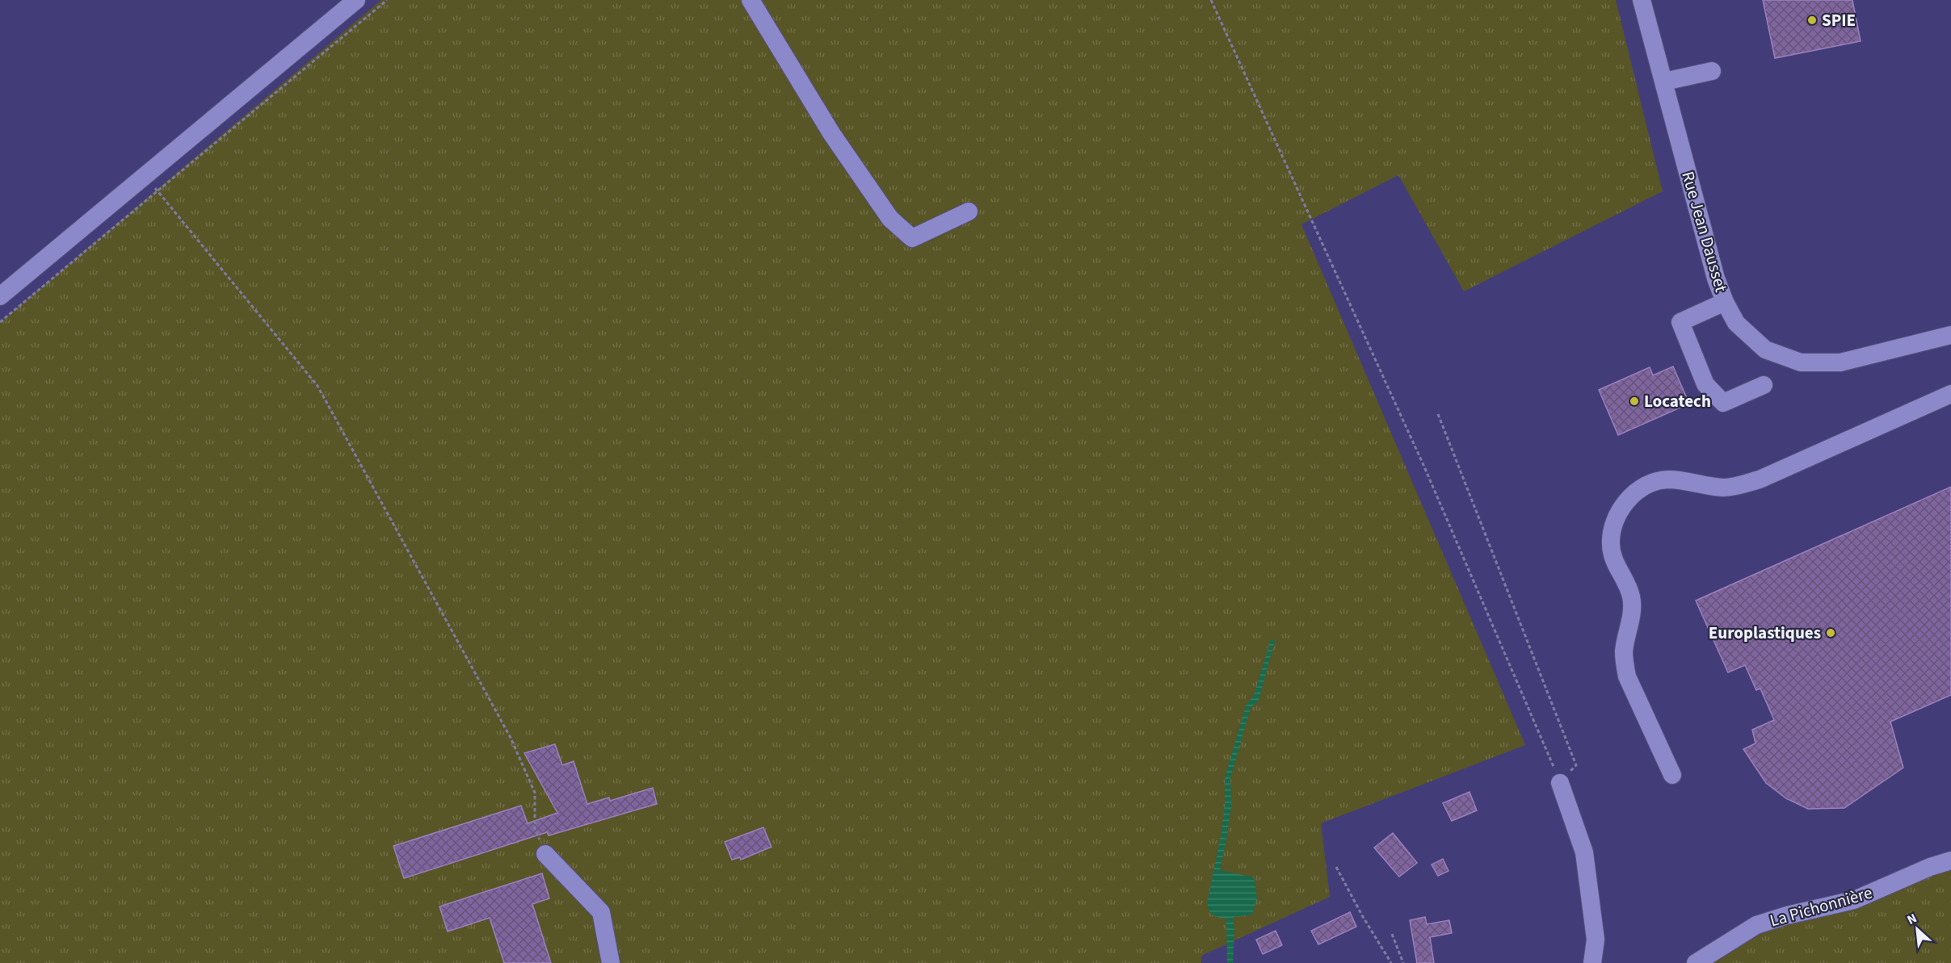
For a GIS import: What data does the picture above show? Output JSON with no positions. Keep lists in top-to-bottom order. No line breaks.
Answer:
{"streets":{"street":["Rue Jean Dausset","La Pichonnière"]},"places":["SPIE","Locatech","Europlastiques"],"north":"top left"}
